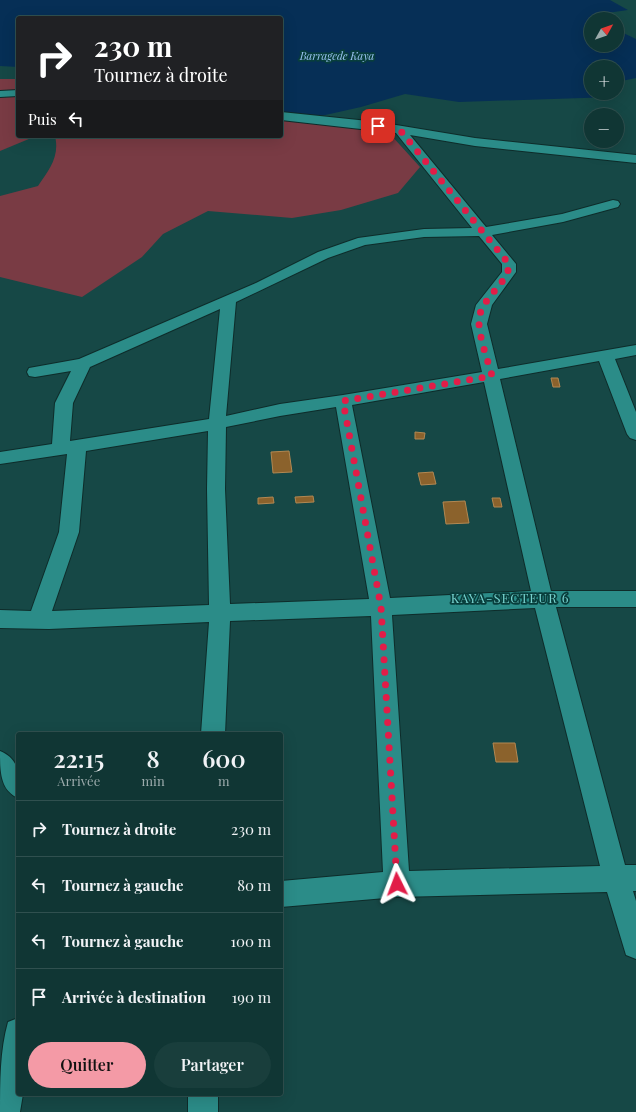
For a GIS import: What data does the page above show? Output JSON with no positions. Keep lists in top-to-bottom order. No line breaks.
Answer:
{"districts":["KAYA-SECTEUR 6"],"water":["Barragede Kaya"],"north":"top right","page":{"map_buttons":["+","−"],"turn":["230 m","Tournez à droite"],"then":"Puis","eta":["22:15","Arrivée","8","min","600","m"],"list":[{"name":"Tournez à droite","value":"230 m"},{"name":"Tournez à gauche","value":"80 m"},{"name":"Tournez à gauche","value":"100 m"},{"name":"Arrivée à destination","value":"190 m"}],"buttons":["Quitter","Partager"]}}
